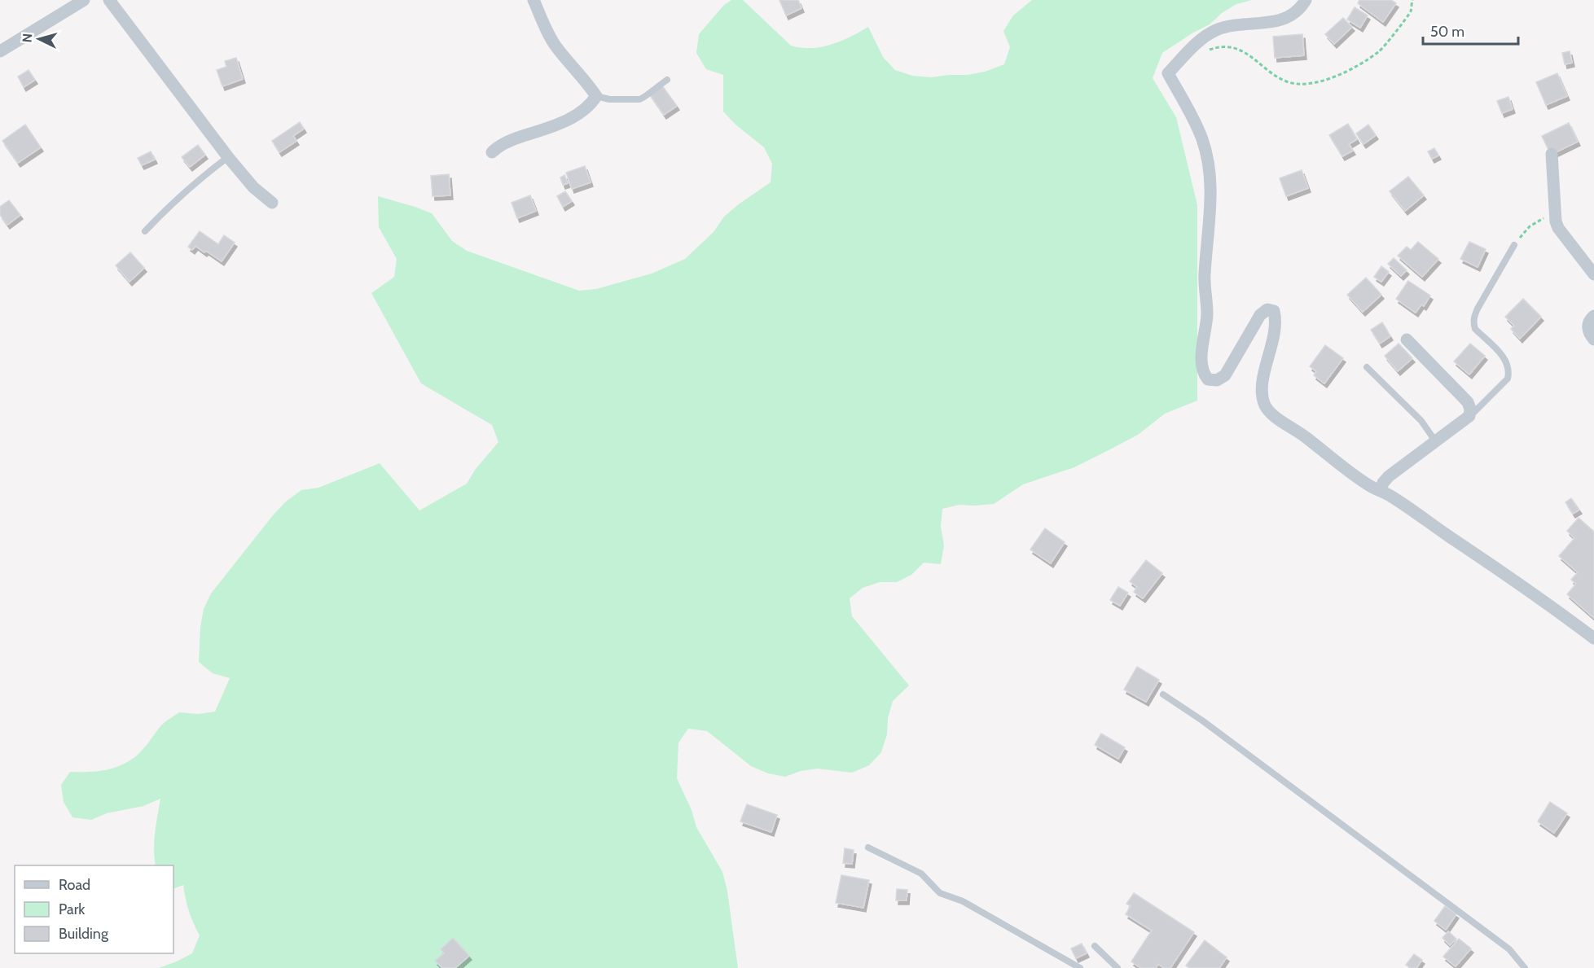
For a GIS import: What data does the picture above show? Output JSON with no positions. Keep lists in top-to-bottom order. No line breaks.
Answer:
{"legend":["Road","Park","Building"],"scale_bar":"50 m","north":"left"}
